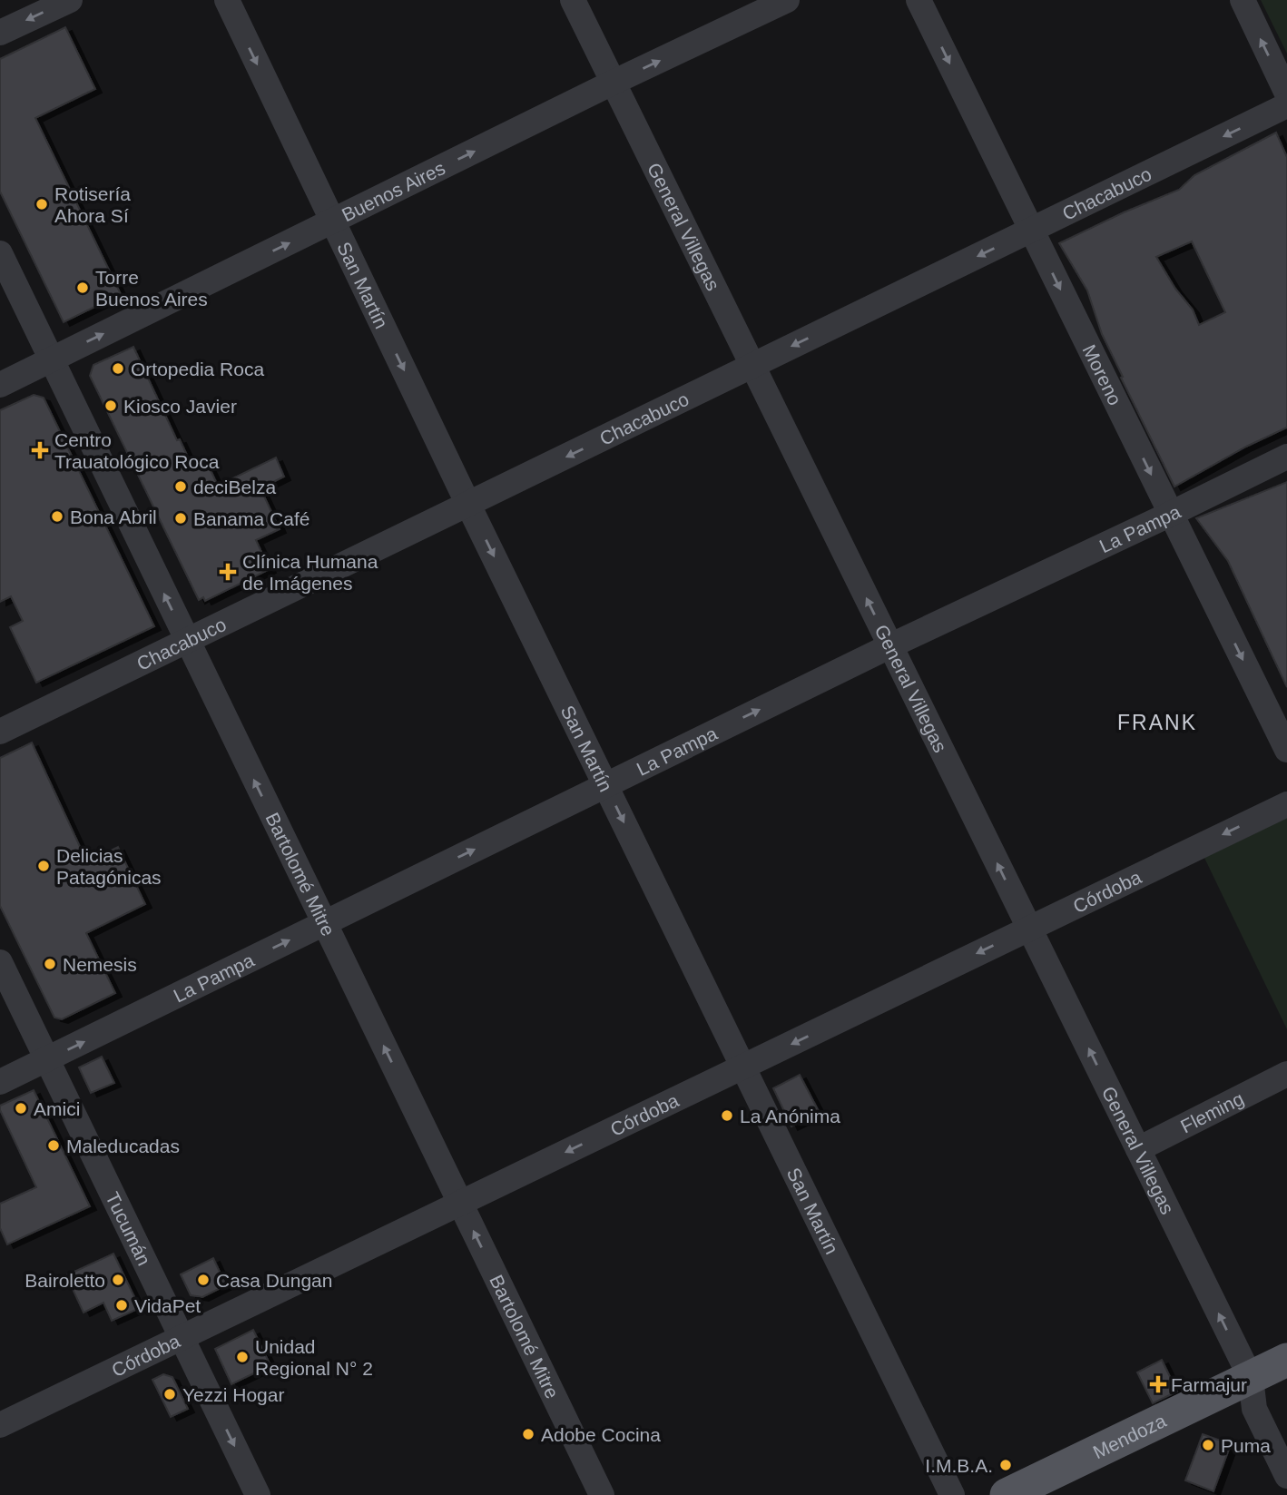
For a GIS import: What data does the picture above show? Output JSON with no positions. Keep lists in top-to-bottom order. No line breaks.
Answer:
{"streets":{"main road":["Mendoza"],"street":["Buenos Aires","Chacabuco","General Villegas","San Martín","Moreno","La Pampa","Bartolomé Mitre","Córdoba","Fleming","Tucumán"]},"crossings":[["Buenos Aires","General Villegas"],["Buenos Aires","San Martín"],["Buenos Aires","Bartolomé Mitre"],["Chacabuco","General Villegas"],["Chacabuco","San Martín"],["Chacabuco","Moreno"],["Chacabuco","Bartolomé Mitre"],["General Villegas","La Pampa"],["General Villegas","Córdoba"],["General Villegas","Fleming"],["General Villegas","Mendoza"],["San Martín","La Pampa"],["San Martín","Córdoba"],["Moreno","La Pampa"],["La Pampa","Bartolomé Mitre"],["La Pampa","Tucumán"],["Bartolomé Mitre","Córdoba"],["Córdoba","Tucumán"]],"one_way":["Buenos Aires","Chacabuco","General Villegas","San Martín","Moreno","La Pampa","Bartolomé Mitre","Córdoba"],"districts":["FRANK"],"places":{"other":["Rotisería Ahora Sí","Torre Buenos Aires","Ortopedia Roca","Kiosco Javier","deciBelza","Bona Abril","Banama Café","Delicias Patagónicas","Nemesis","Amici","La Anónima","Maleducadas","Bairoletto","Casa Dungan","VidaPet","Unidad Regional N° 2","Yezzi Hogar","Adobe Cocina","Puma","I.M.B.A."],"health":["Centro Trauatológico Roca","Clínica Humana de Imágenes","Farmajur"]}}
